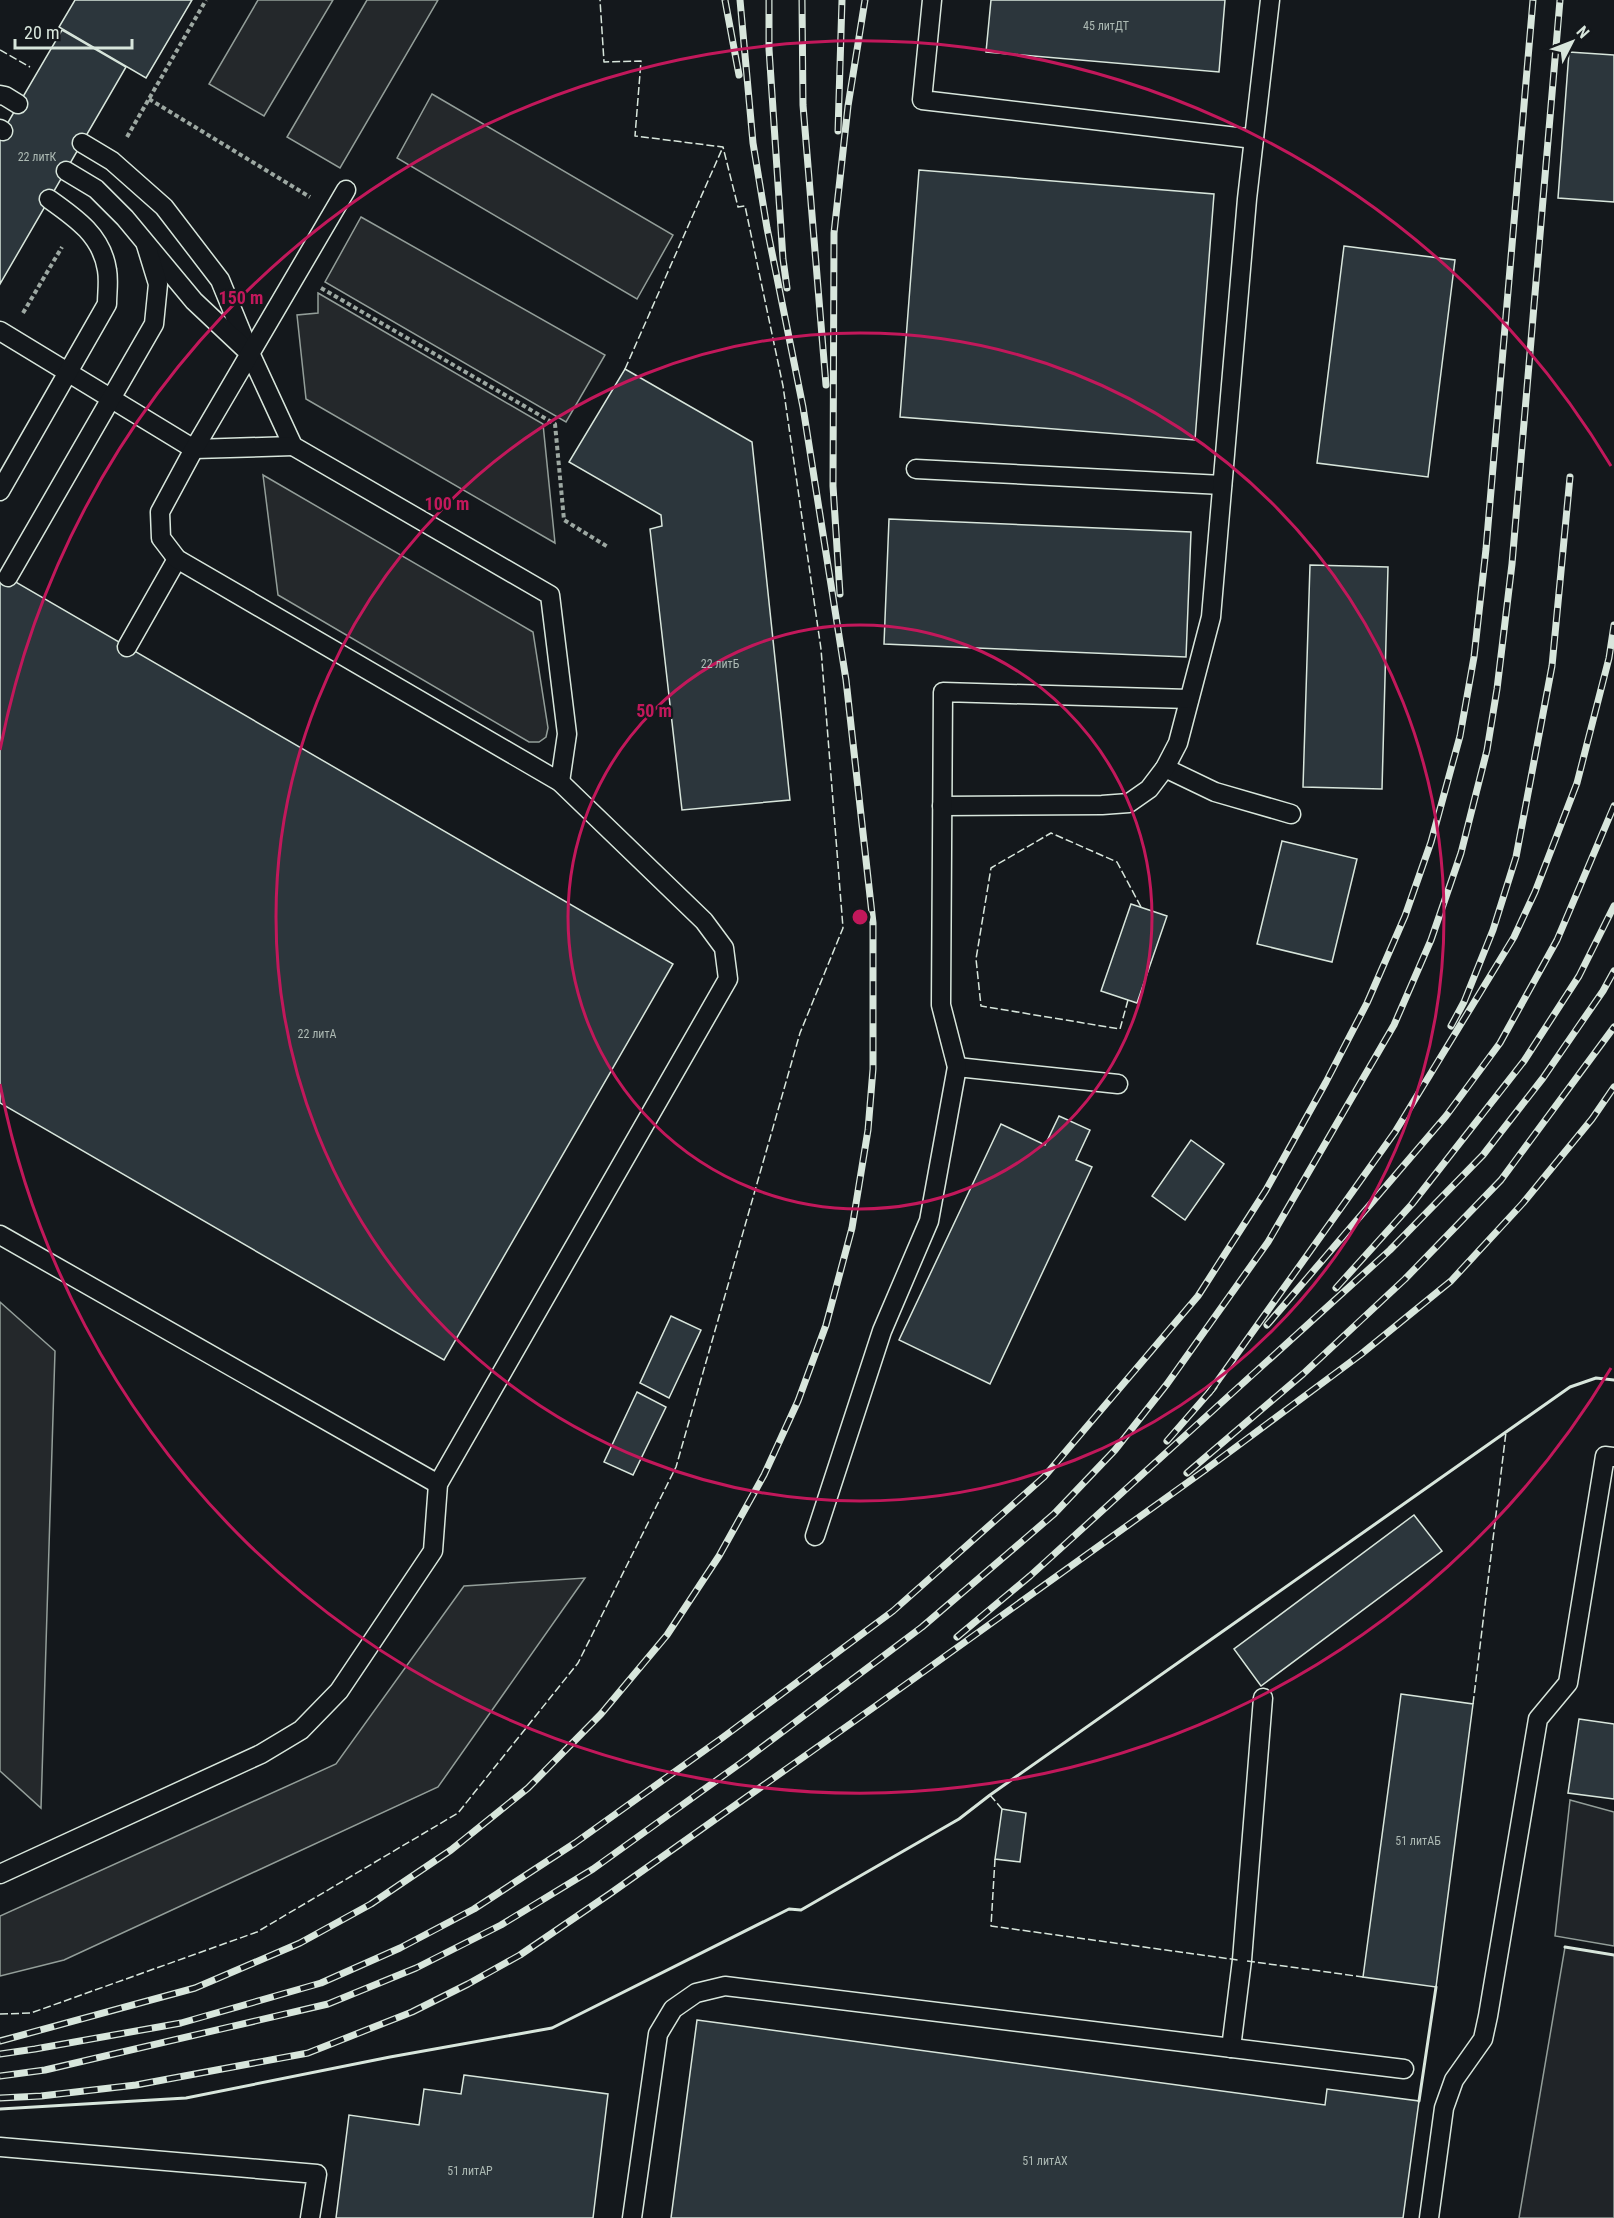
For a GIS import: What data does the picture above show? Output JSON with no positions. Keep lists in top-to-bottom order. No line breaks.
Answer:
{"house_numbers":["45 литДТ","22 литК","22 литБ","22 литА","51 литАБ","51 литАХ","51 литАР"],"scale_bar":"20 m","north":"top right","rings":["150 m","100 m","50 m"]}
